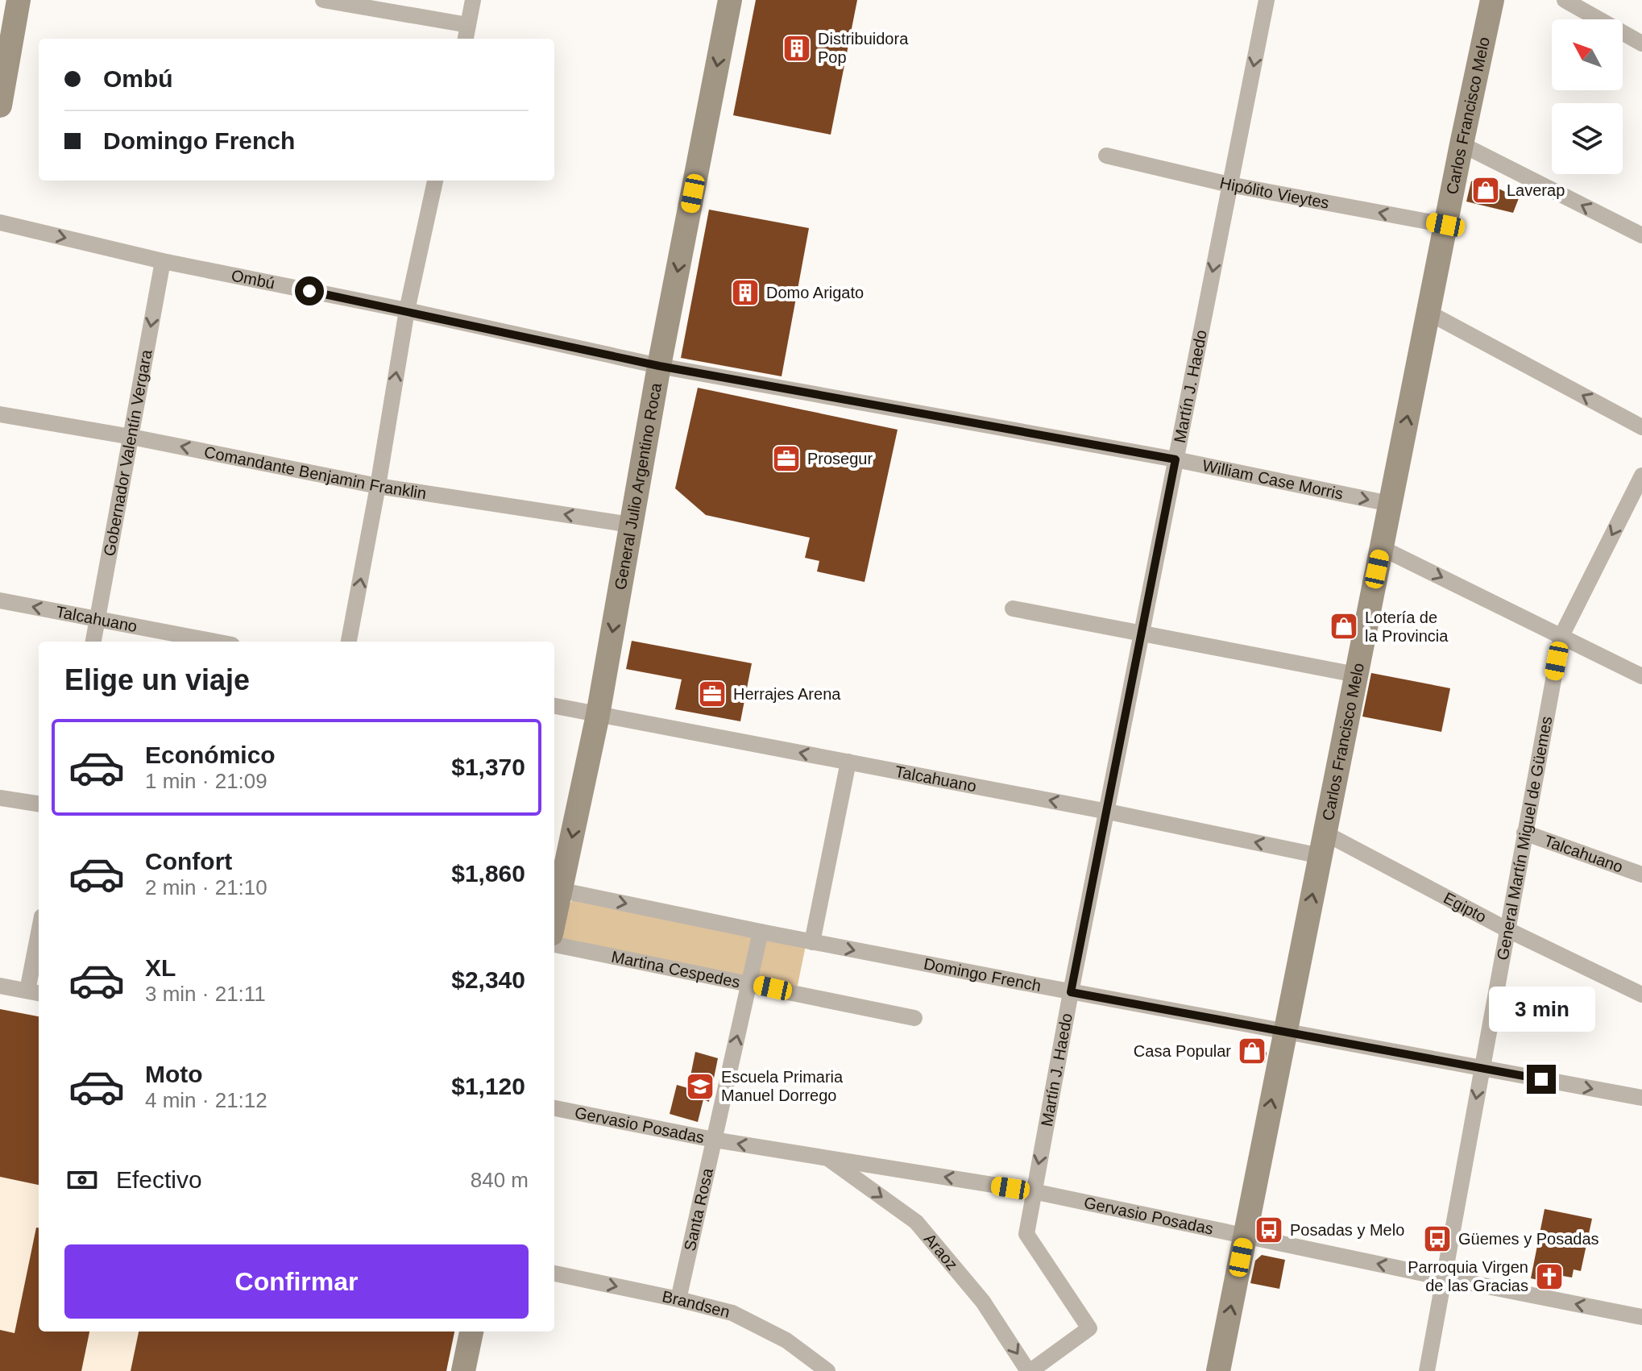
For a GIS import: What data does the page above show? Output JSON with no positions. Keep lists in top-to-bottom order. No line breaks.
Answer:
{"streets":{"street":["Carlos Francisco Melo","Hipólito Vieytes","Ombú","Martín J. Haedo","Gobernador Valentín Vergara","Comandante Benjamin Franklin","William Case Morris","General Julio Argentino Roca","Talcahuano","General Martín Miguel de Güemes","Egipto","Martina Cespedes","Domingo French","Gervasio Posadas","Santa Rosa","Araoz","Brandsen"]},"crossings":[["Carlos Francisco Melo","Hipólito Vieytes"],["Carlos Francisco Melo","William Case Morris"],["Carlos Francisco Melo","Talcahuano"],["Carlos Francisco Melo","Egipto"],["Carlos Francisco Melo","Domingo French"],["Carlos Francisco Melo","Gervasio Posadas"],["Hipólito Vieytes","Martín J. Haedo"],["Ombú","Gobernador Valentín Vergara"],["Ombú","William Case Morris"],["Ombú","General Julio Argentino Roca"],["Martín J. Haedo","William Case Morris"],["Martín J. Haedo","Talcahuano"],["Martín J. Haedo","Domingo French"],["Martín J. Haedo","Gervasio Posadas"],["Gobernador Valentín Vergara","Comandante Benjamin Franklin"],["Gobernador Valentín Vergara","Talcahuano"],["Comandante Benjamin Franklin","General Julio Argentino Roca"],["William Case Morris","General Julio Argentino Roca"],["General Julio Argentino Roca","Talcahuano"],["General Julio Argentino Roca","Domingo French"],["Talcahuano","General Martín Miguel de Güemes"],["Talcahuano","Egipto"],["General Martín Miguel de Güemes","Egipto"],["General Martín Miguel de Güemes","Domingo French"],["General Martín Miguel de Güemes","Gervasio Posadas"],["Martina Cespedes","Santa Rosa"],["Domingo French","Santa Rosa"],["Gervasio Posadas","Santa Rosa"],["Gervasio Posadas","Araoz"],["Santa Rosa","Brandsen"]],"one_way":["Carlos Francisco Melo","Hipólito Vieytes","Martín J. Haedo","Gobernador Valentín Vergara","Comandante Benjamin Franklin","General Julio Argentino Roca","Talcahuano","General Martín Miguel de Güemes","Domingo French","Gervasio Posadas","Santa Rosa","Araoz","Brandsen"],"places":{"building":["Distribuidora Pop","Domo Arigato"],"shop":["Laverap","Lotería de la Provincia","Casa Popular"],"office":["Prosegur","Herrajes Arena"],"school or university":["Escuela Primaria Manuel Dorrego"],"bus stop":["Posadas y Melo","Güemes y Posadas"],"church":["Parroquia Virgen de las Gracias"]},"north":"top left","page":{"banner":["Ombú","Domingo French"],"heading":"Elige un viaje","list":[{"name":"Económico","note":"1 min · 21:09","value":"$1,370"},{"name":"Confort","note":"2 min · 21:10","value":"$1,860"},{"name":"XL","note":"3 min · 21:11","value":"$2,340"},{"name":"Moto","note":"4 min · 21:12","value":"$1,120"}],"bubble":"3 min","pay":["Efectivo","840 m"],"buttons":"Confirmar"}}
